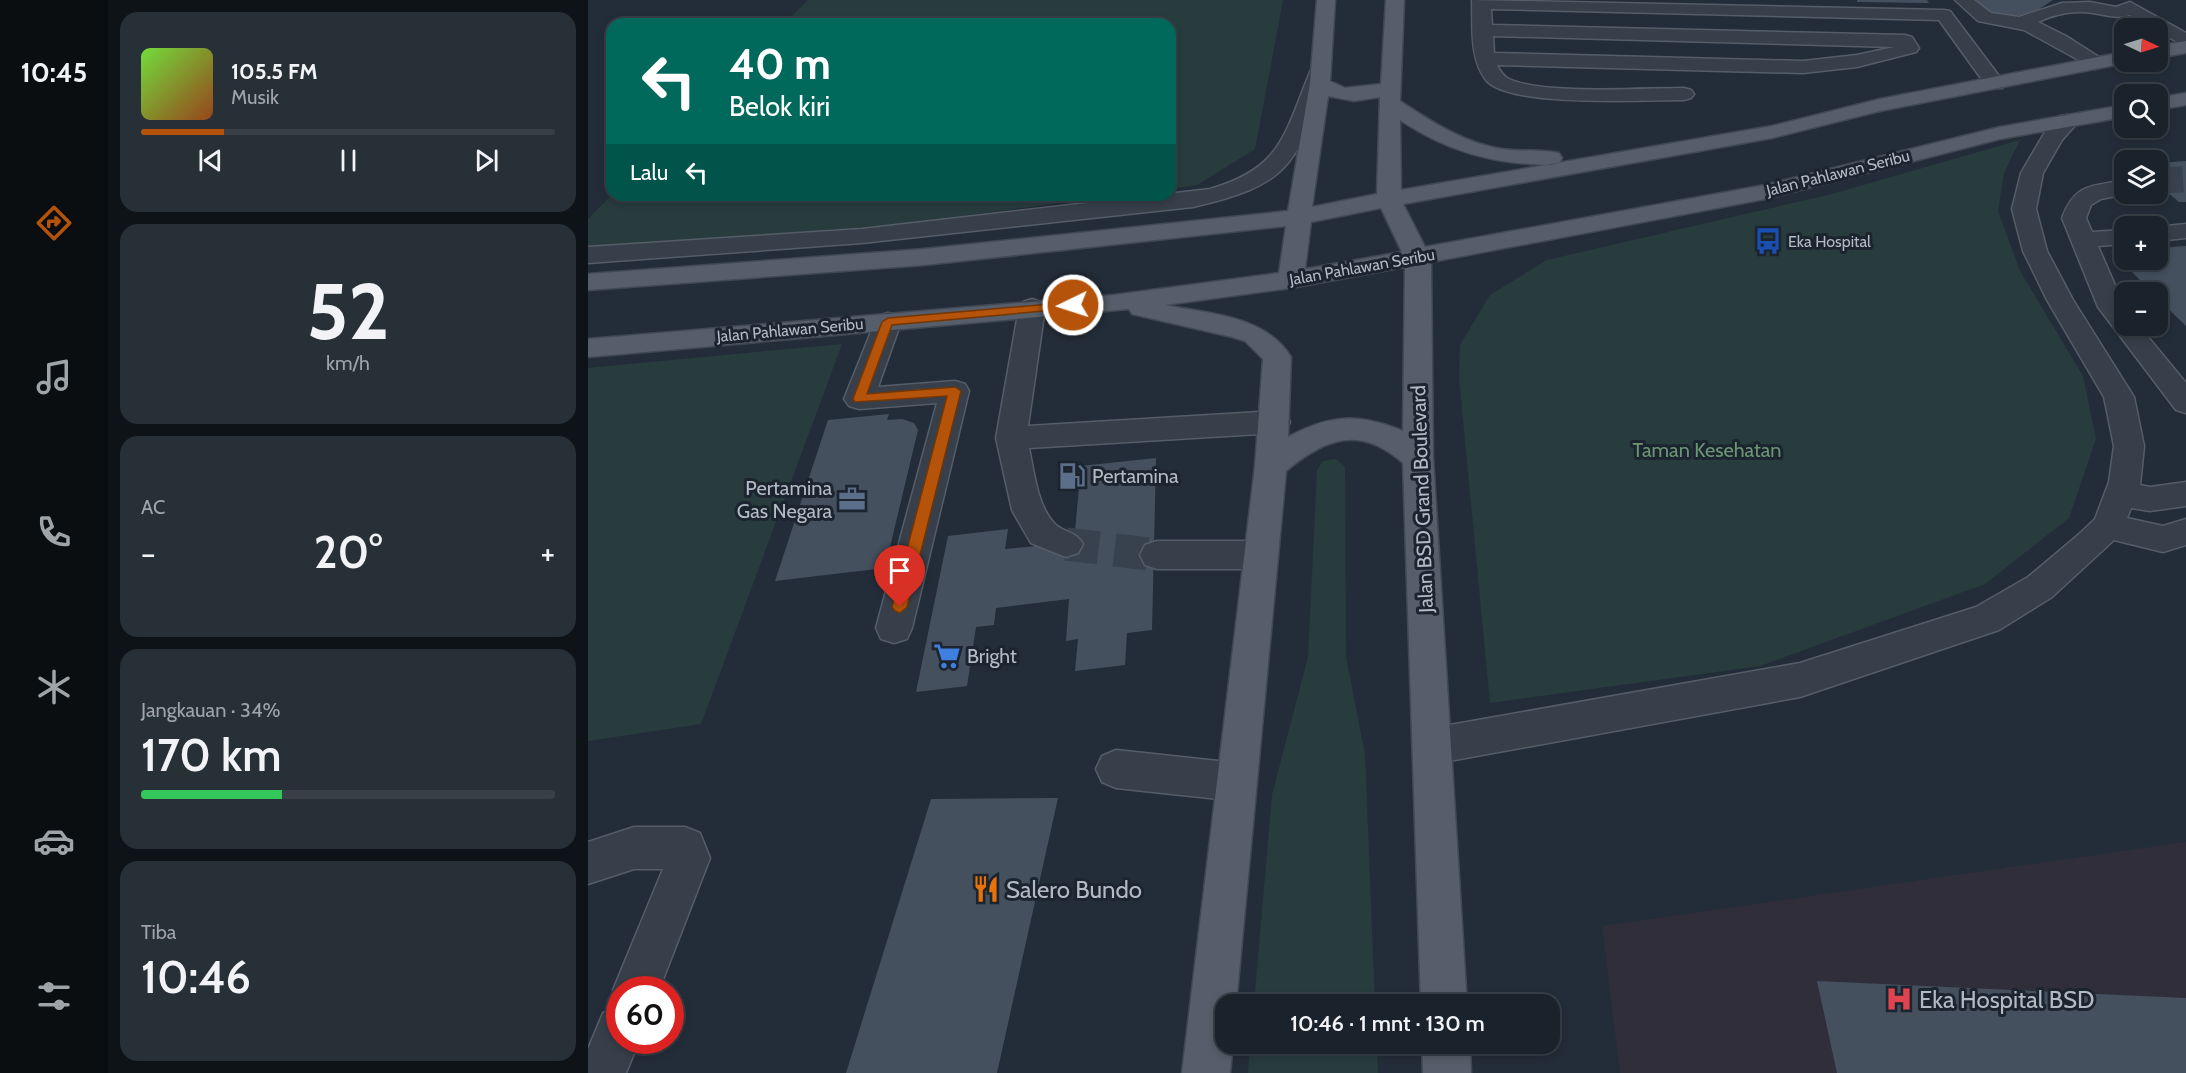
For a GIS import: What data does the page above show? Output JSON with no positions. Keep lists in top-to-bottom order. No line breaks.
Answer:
{"streets":{"main road":["Jalan Pahlawan Seribu","Jalan BSD Grand Boulevard"]},"crossings":[["Jalan Pahlawan Seribu","Jalan BSD Grand Boulevard"]],"parks":["Taman Kesehatan"],"places":{"bus stop":["Eka Hospital"],"fuel station":["Pertamina"],"office":["Pertamina Gas Negara"],"supermarket":["Bright"],"restaurant":["Salero Bundo"],"hospital":["Eka Hospital BSD"]},"north":"right","page":{"tabs":"10:45","map_buttons":["+","−"],"turn":["40 m","Belok kiri"],"song":["105.5 FM","Musik"],"then":"Lalu","tile":[["52","km/h"],"AC",["Jangkauan · 34%","170 km"],["Tiba","10:46"]],"heat":["−","20°","+"],"limit":"60","trip":"10:46 · 1 mnt · 130 m"}}
